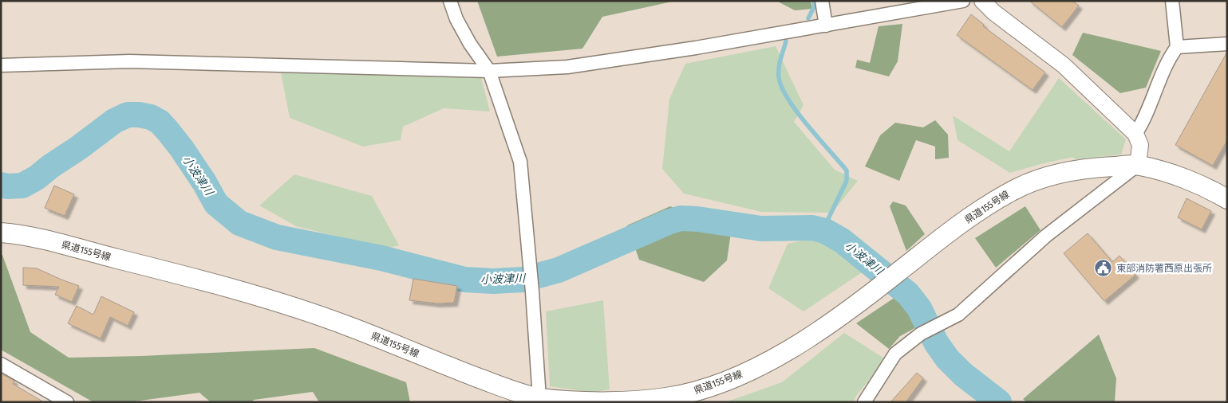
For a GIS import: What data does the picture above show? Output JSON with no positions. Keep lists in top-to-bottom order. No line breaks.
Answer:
{"streets":{"main road":["県道155号線"]},"water":["小波津川"],"places":{"public building":["東部消防署西原出張所"]}}
